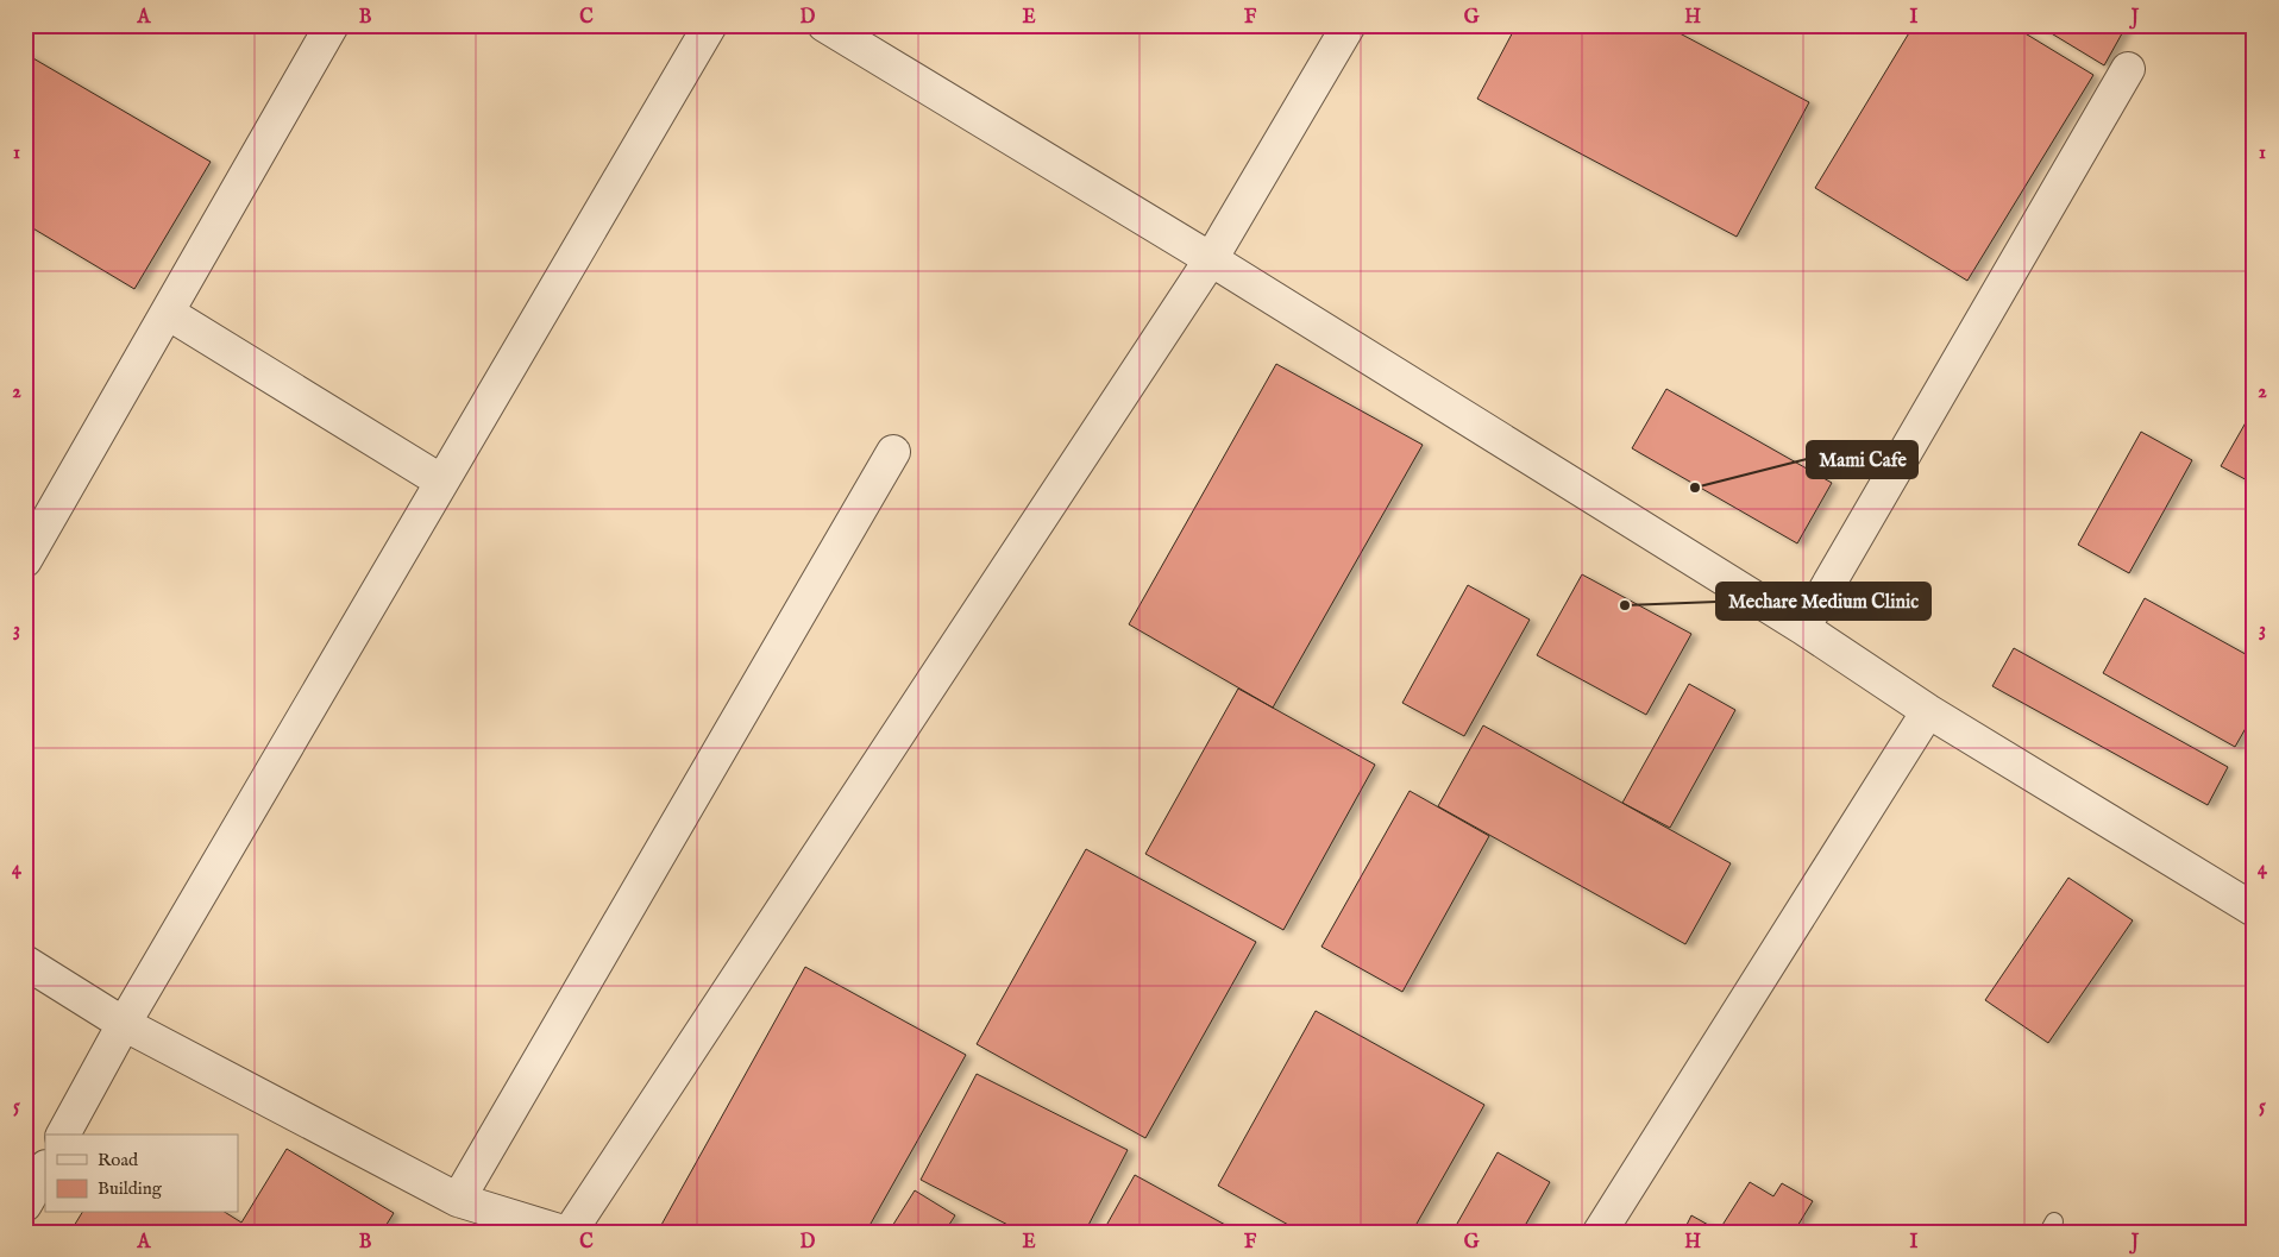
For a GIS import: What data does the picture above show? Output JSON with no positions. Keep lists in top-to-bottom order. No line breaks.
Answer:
{"places":["Mami Cafe","Mechare Medium Clinic"],"legend":["Road","Building"],"grid":{"columns":["A","B","C","D","E","F","G","H","I","J"],"rows":["1","2","3","4","5"]}}
